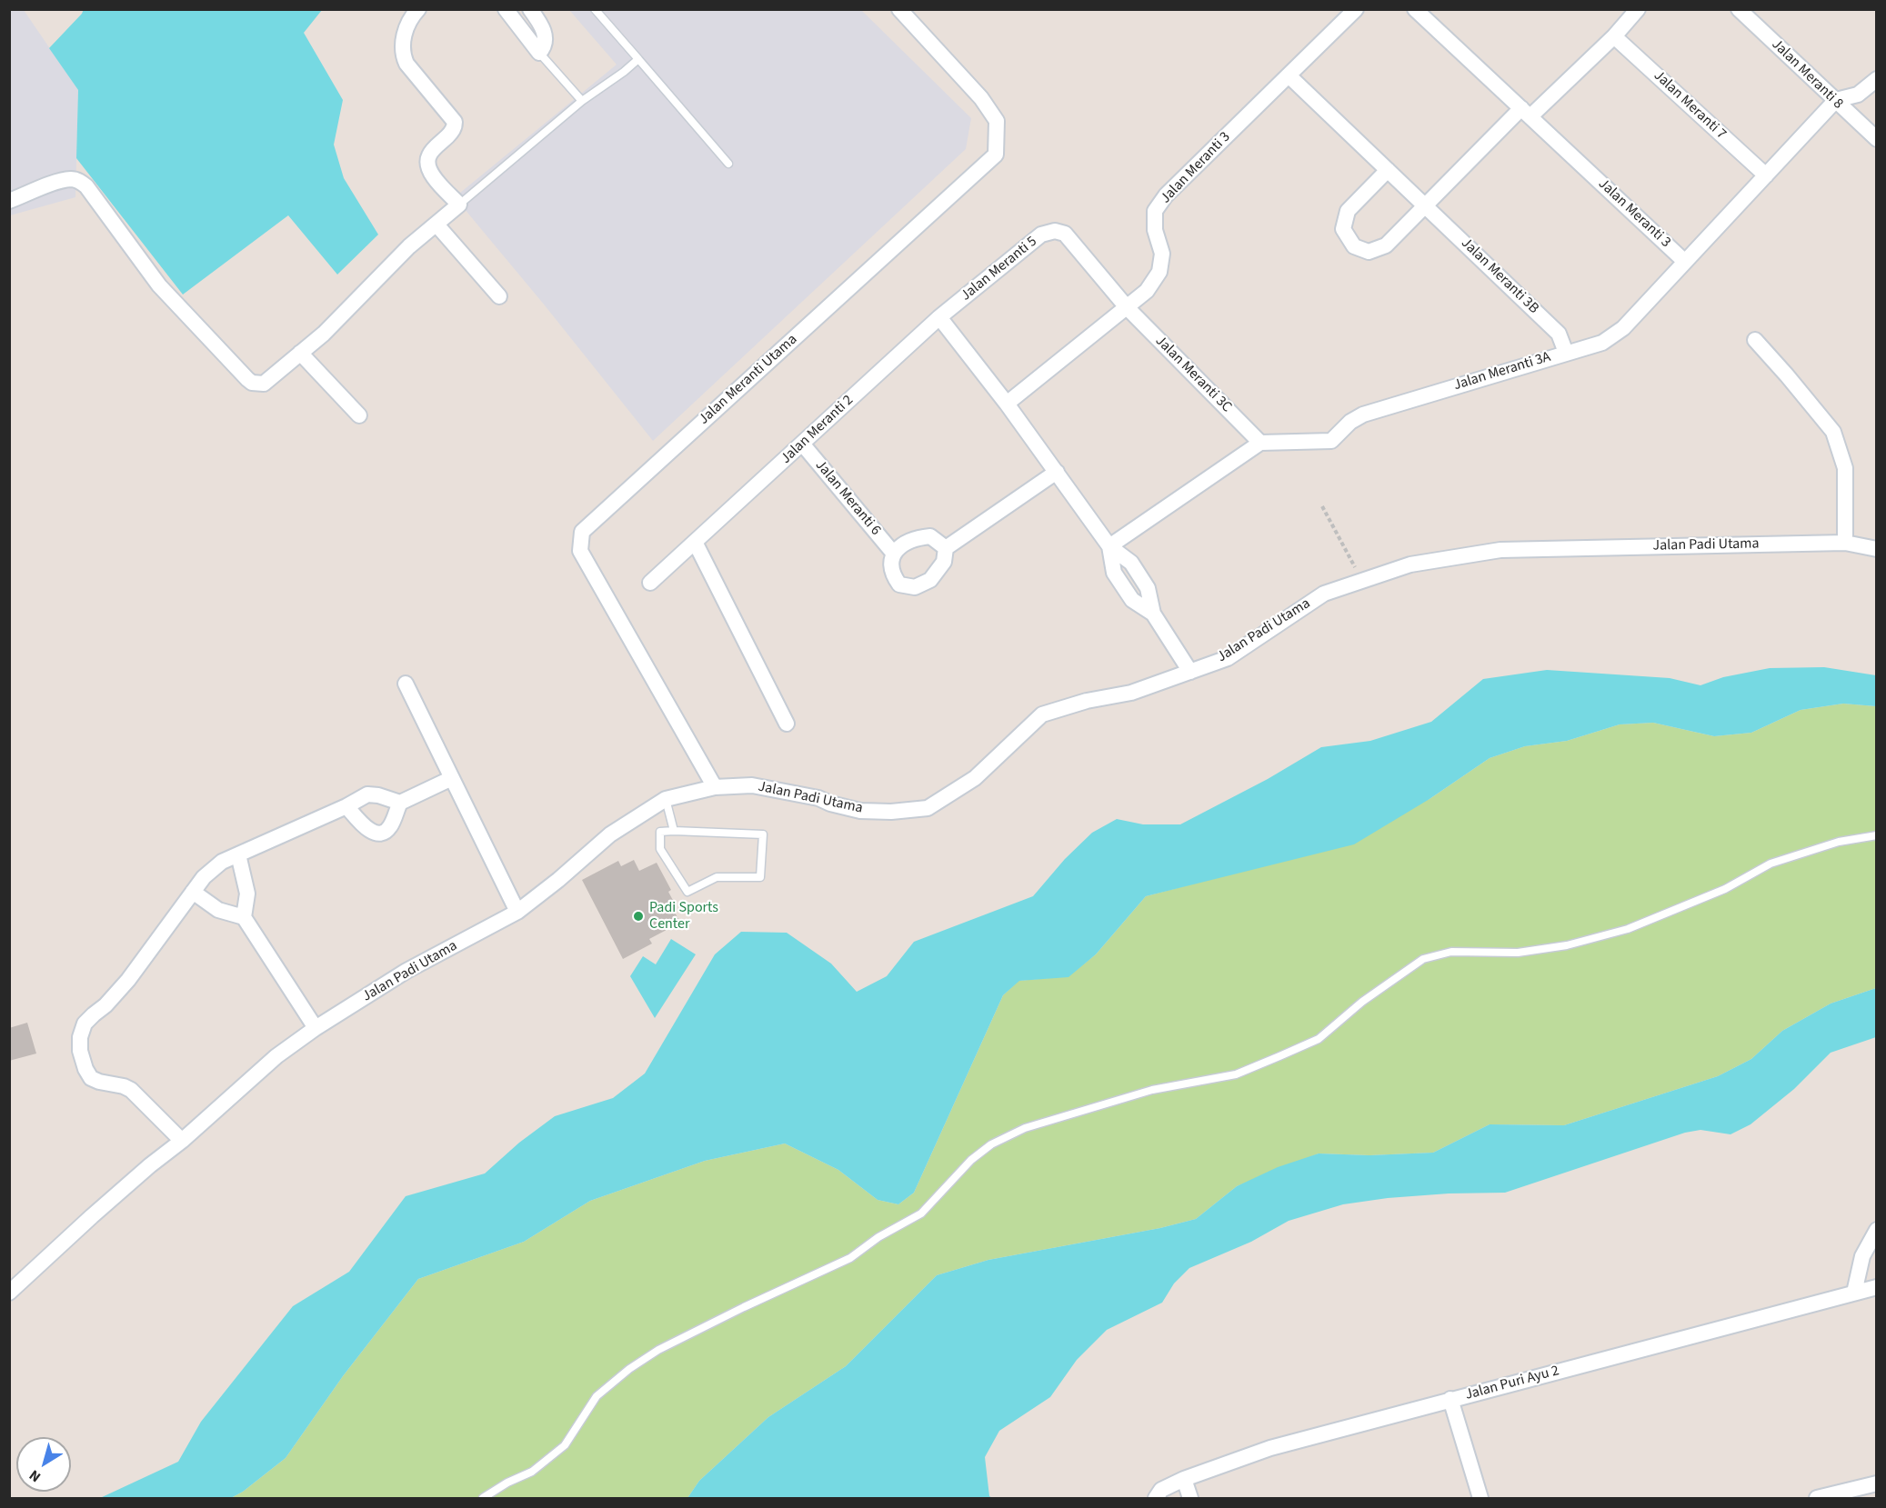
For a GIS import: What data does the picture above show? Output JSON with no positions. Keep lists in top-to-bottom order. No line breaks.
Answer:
{"streets":{"street":["Jalan Meranti 8","Jalan Meranti 7","Jalan Meranti 3","Jalan Meranti 5","Jalan Meranti 3B","Jalan Meranti 3A","Jalan Meranti 3C","Jalan Meranti Utama","Jalan Meranti 2","Jalan Meranti 6","Jalan Padi Utama","Jalan Puri Ayu 2"]},"crossings":[["Jalan Meranti 8","Jalan Meranti 3A"],["Jalan Meranti 7","Jalan Meranti 3A"],["Jalan Meranti 3","Jalan Meranti 5"],["Jalan Meranti 3","Jalan Meranti 3B"],["Jalan Meranti 3","Jalan Meranti 3A"],["Jalan Meranti 3","Jalan Meranti 3C"],["Jalan Meranti 5","Jalan Meranti 3C"],["Jalan Meranti 5","Jalan Meranti 2"],["Jalan Meranti 3B","Jalan Meranti 3A"],["Jalan Meranti 3A","Jalan Meranti 3C"],["Jalan Meranti Utama","Jalan Padi Utama"],["Jalan Meranti 2","Jalan Meranti 6"]],"places":["Padi Sports Center"],"north":"bottom left"}
